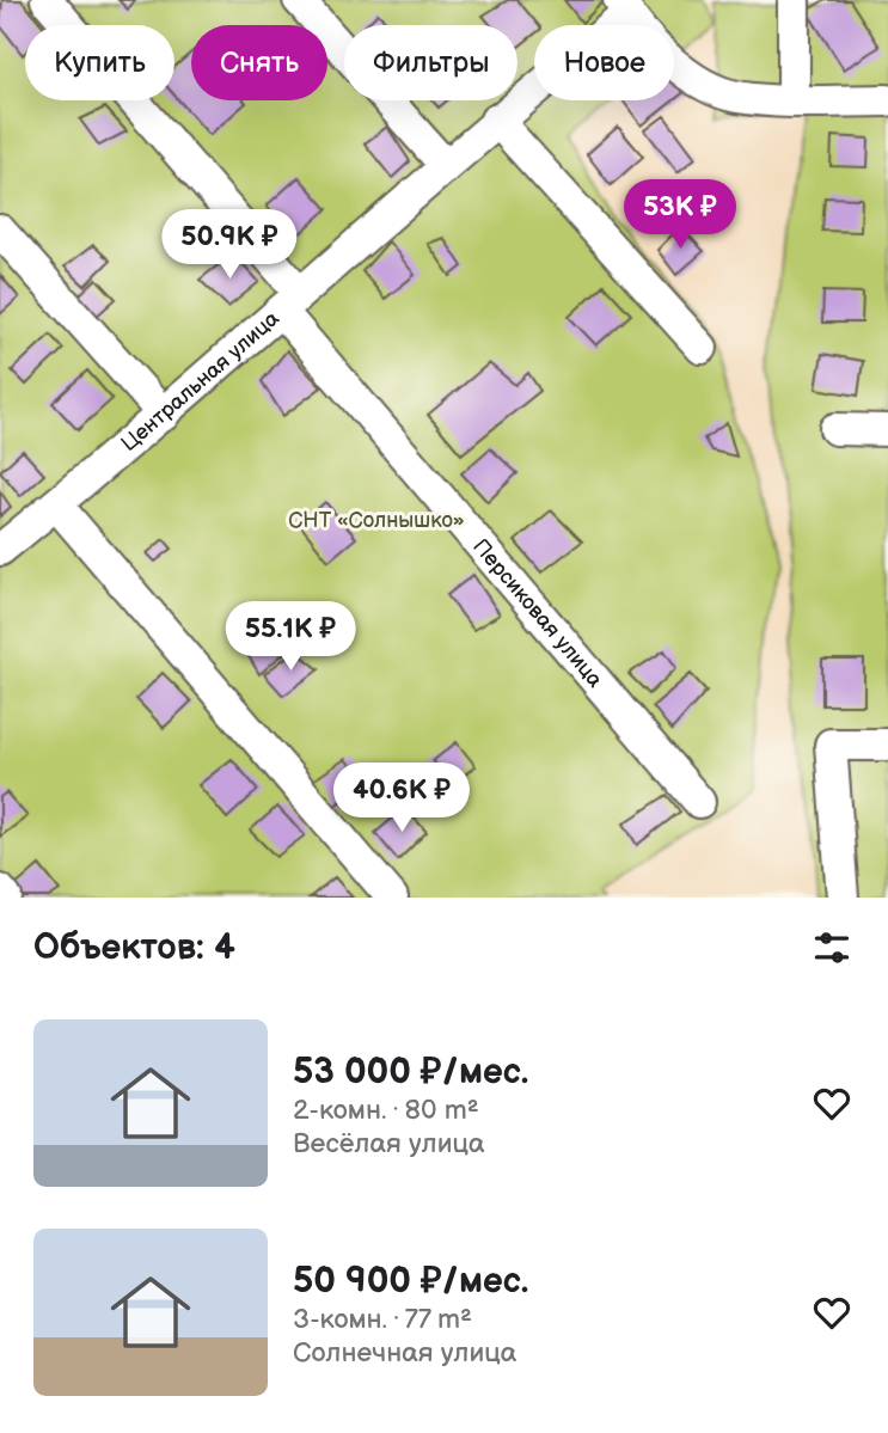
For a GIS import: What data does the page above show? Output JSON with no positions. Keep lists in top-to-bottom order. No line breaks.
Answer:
{"streets":{"street":["Центральная улица","Персиковая улица"]},"crossings":[["Центральная улица","Персиковая улица"]],"parks":["СНТ «Солнышко»"],"page":{"chip":["Купить","Снять","Фильтры","Новое"],"price":["53K ₽","50.9K ₽","55.1K ₽","40.6K ₽"],"heading":"Объектов: 4","list":[{"name":"53 000 ₽/мес.","note":"2-комн. · 80 m² · Весёлая улица"},{"name":"50 900 ₽/мес.","note":"3-комн. · 77 m² · Солнечная улица"}]}}
